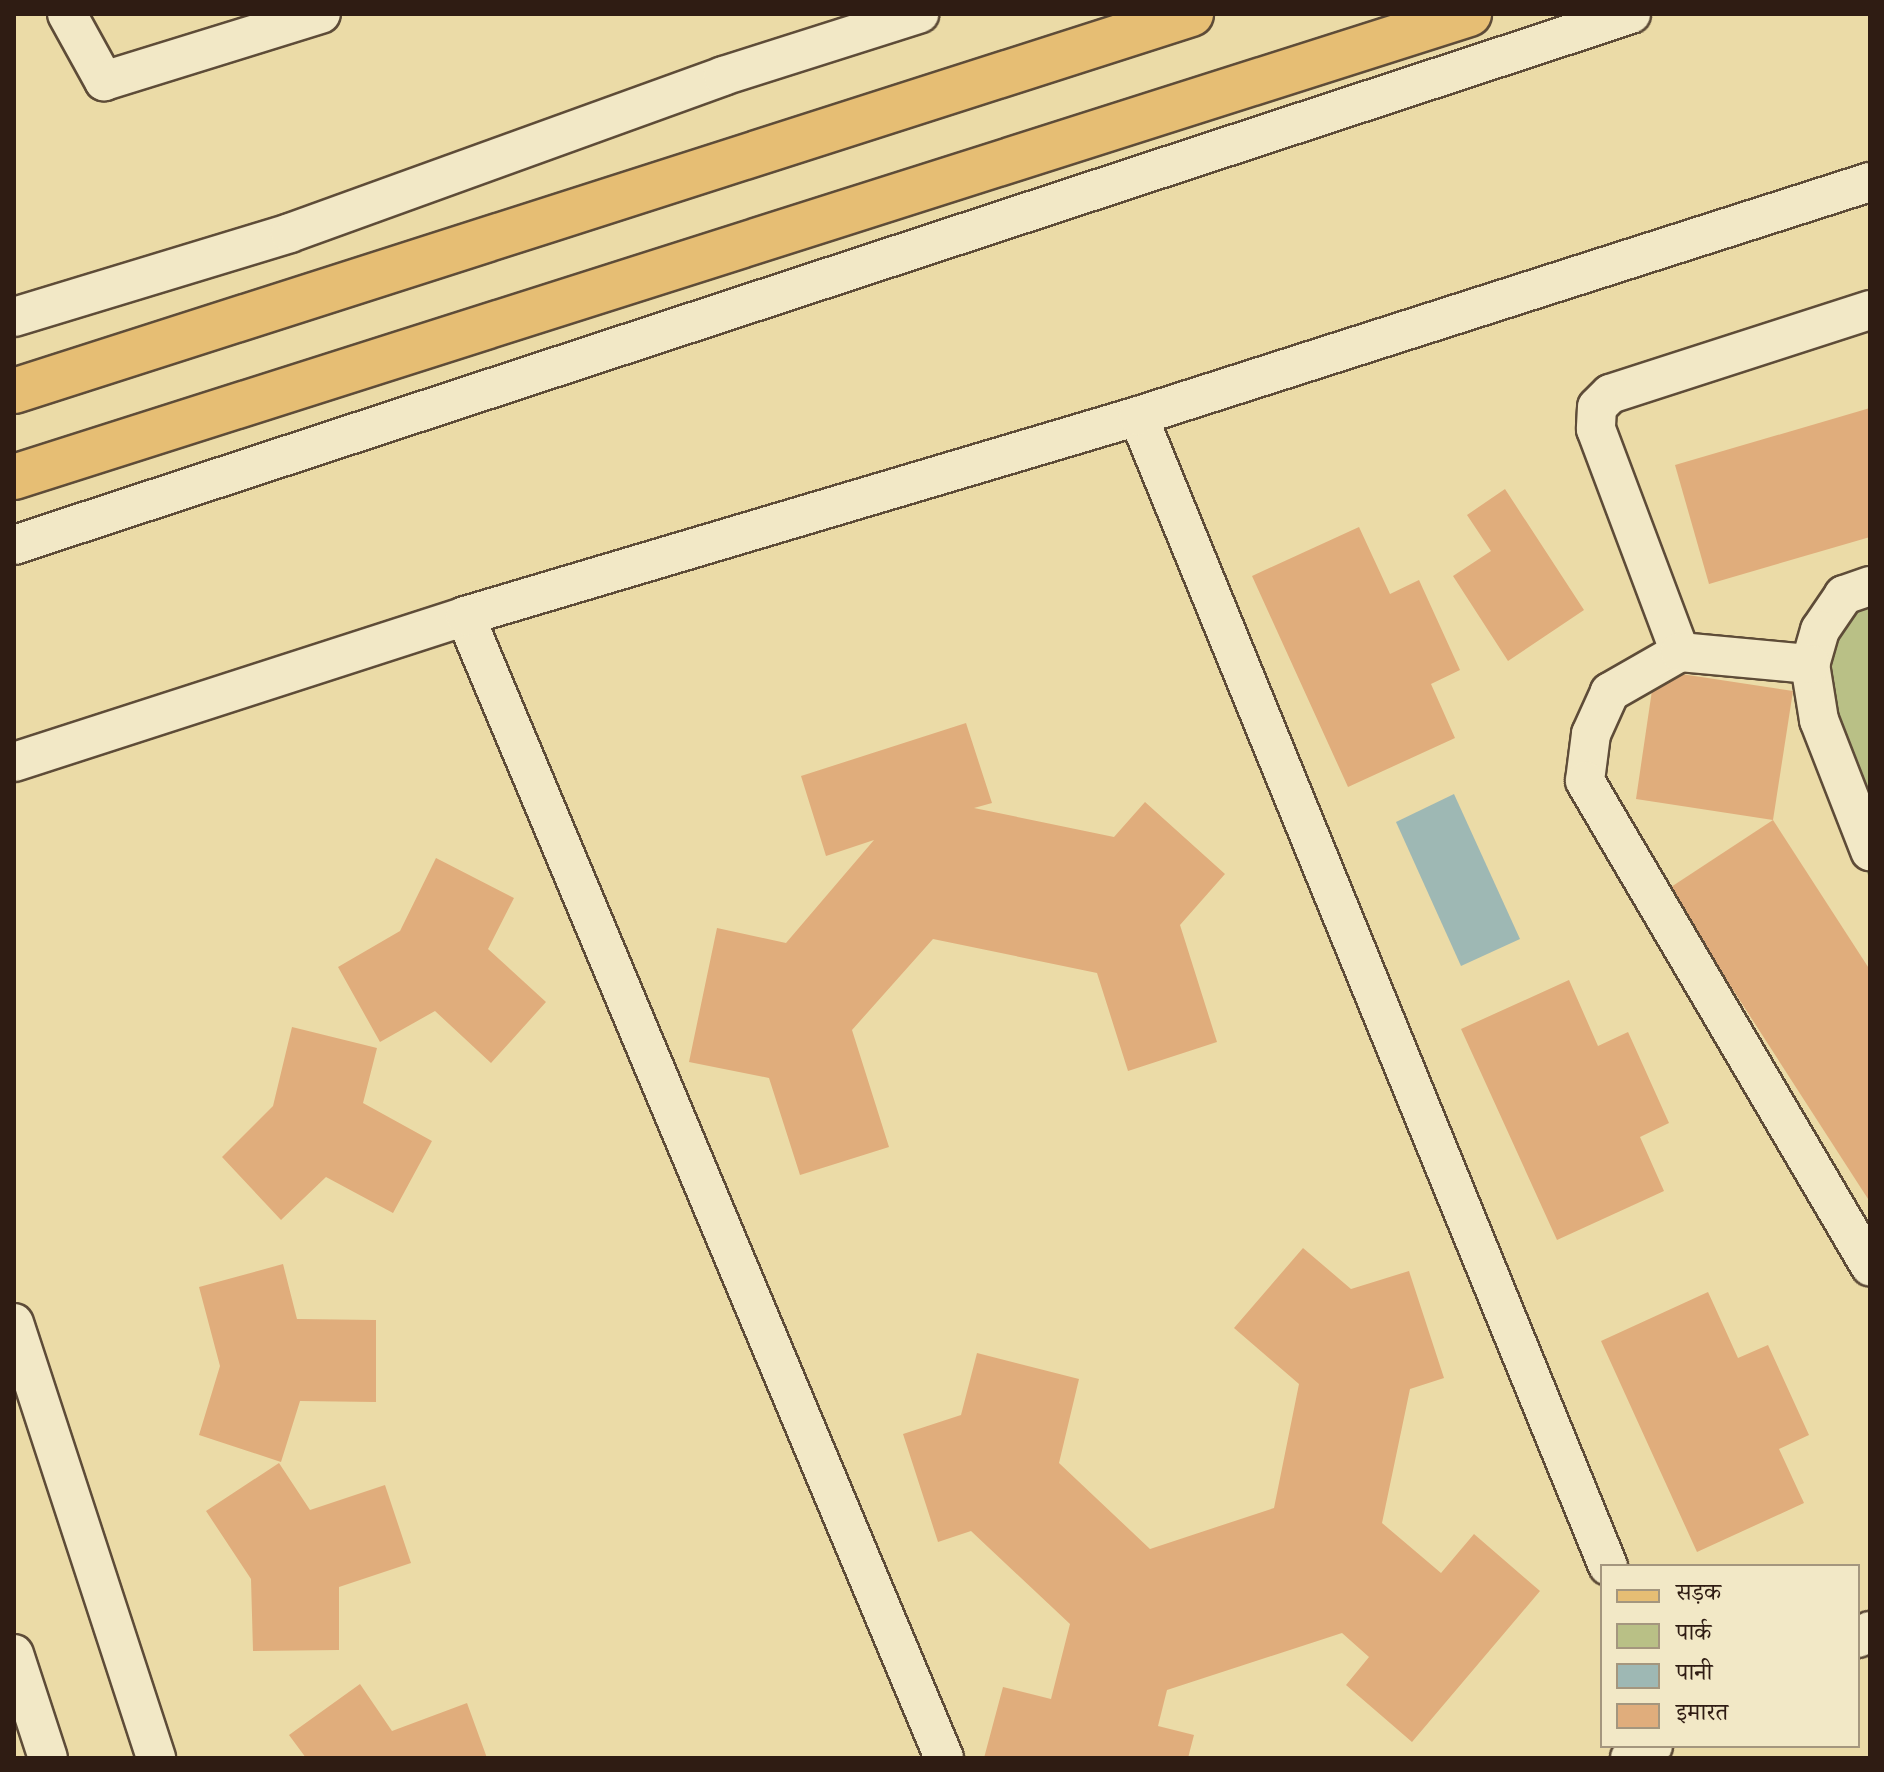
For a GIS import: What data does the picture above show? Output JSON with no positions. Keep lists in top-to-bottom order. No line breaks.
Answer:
{"legend":["सड़क","पार्क","पानी","इमारत"]}
